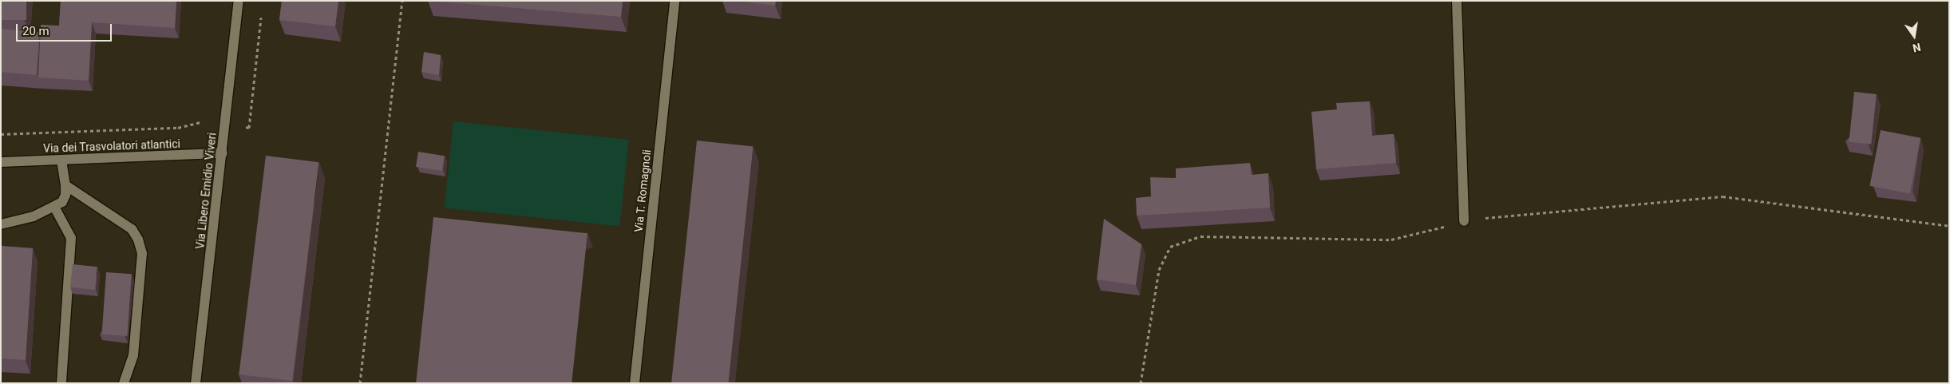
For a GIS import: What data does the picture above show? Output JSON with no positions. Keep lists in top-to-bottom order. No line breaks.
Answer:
{"streets":{"street":["Via dei Trasvolatori atlantici","Via Libero Emidio Viveri","Via T. Romagnoli"]},"crossings":[["Via dei Trasvolatori atlantici","Via Libero Emidio Viveri"]],"scale_bar":"20 m","north":"bottom"}
